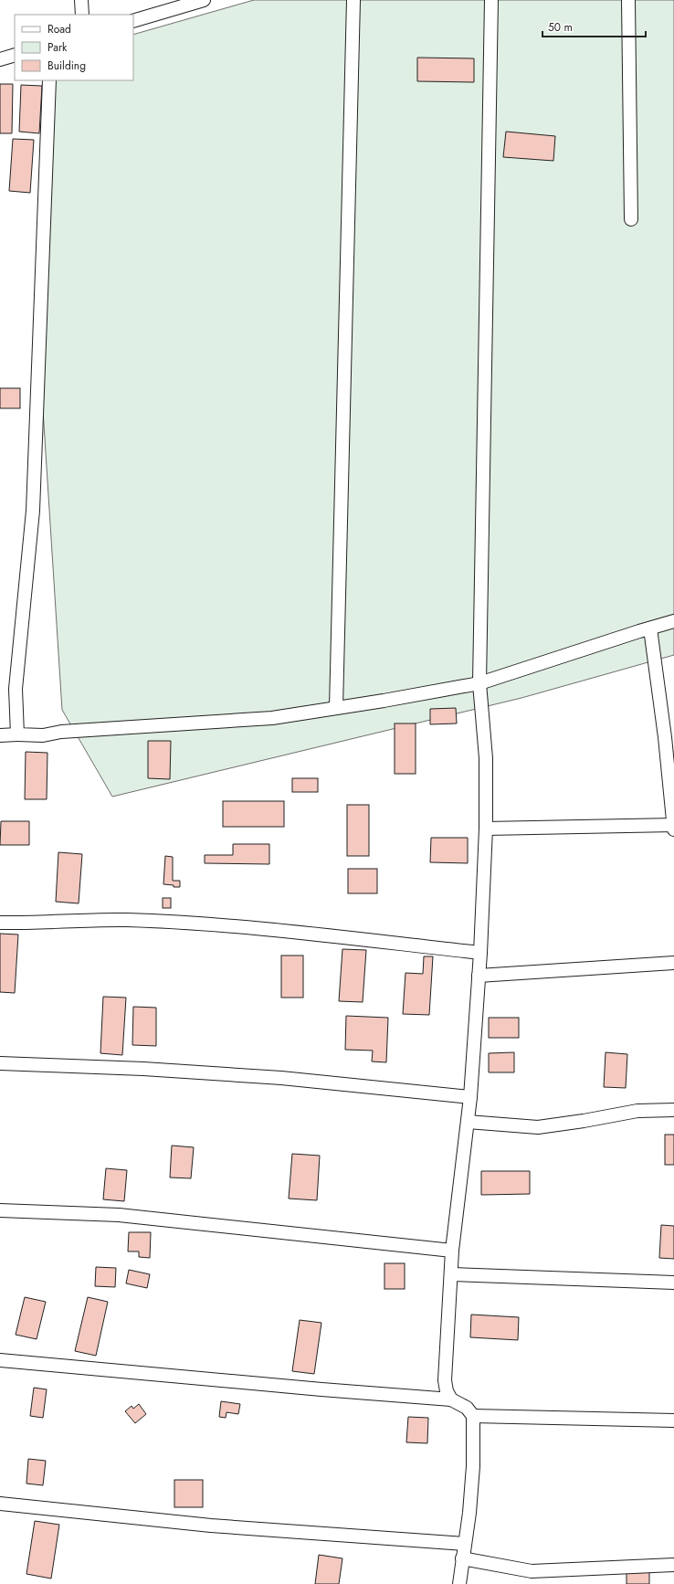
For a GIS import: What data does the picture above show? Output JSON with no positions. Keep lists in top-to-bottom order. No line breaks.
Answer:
{"legend":["Road","Park","Building"],"scale_bar":"50 m"}
